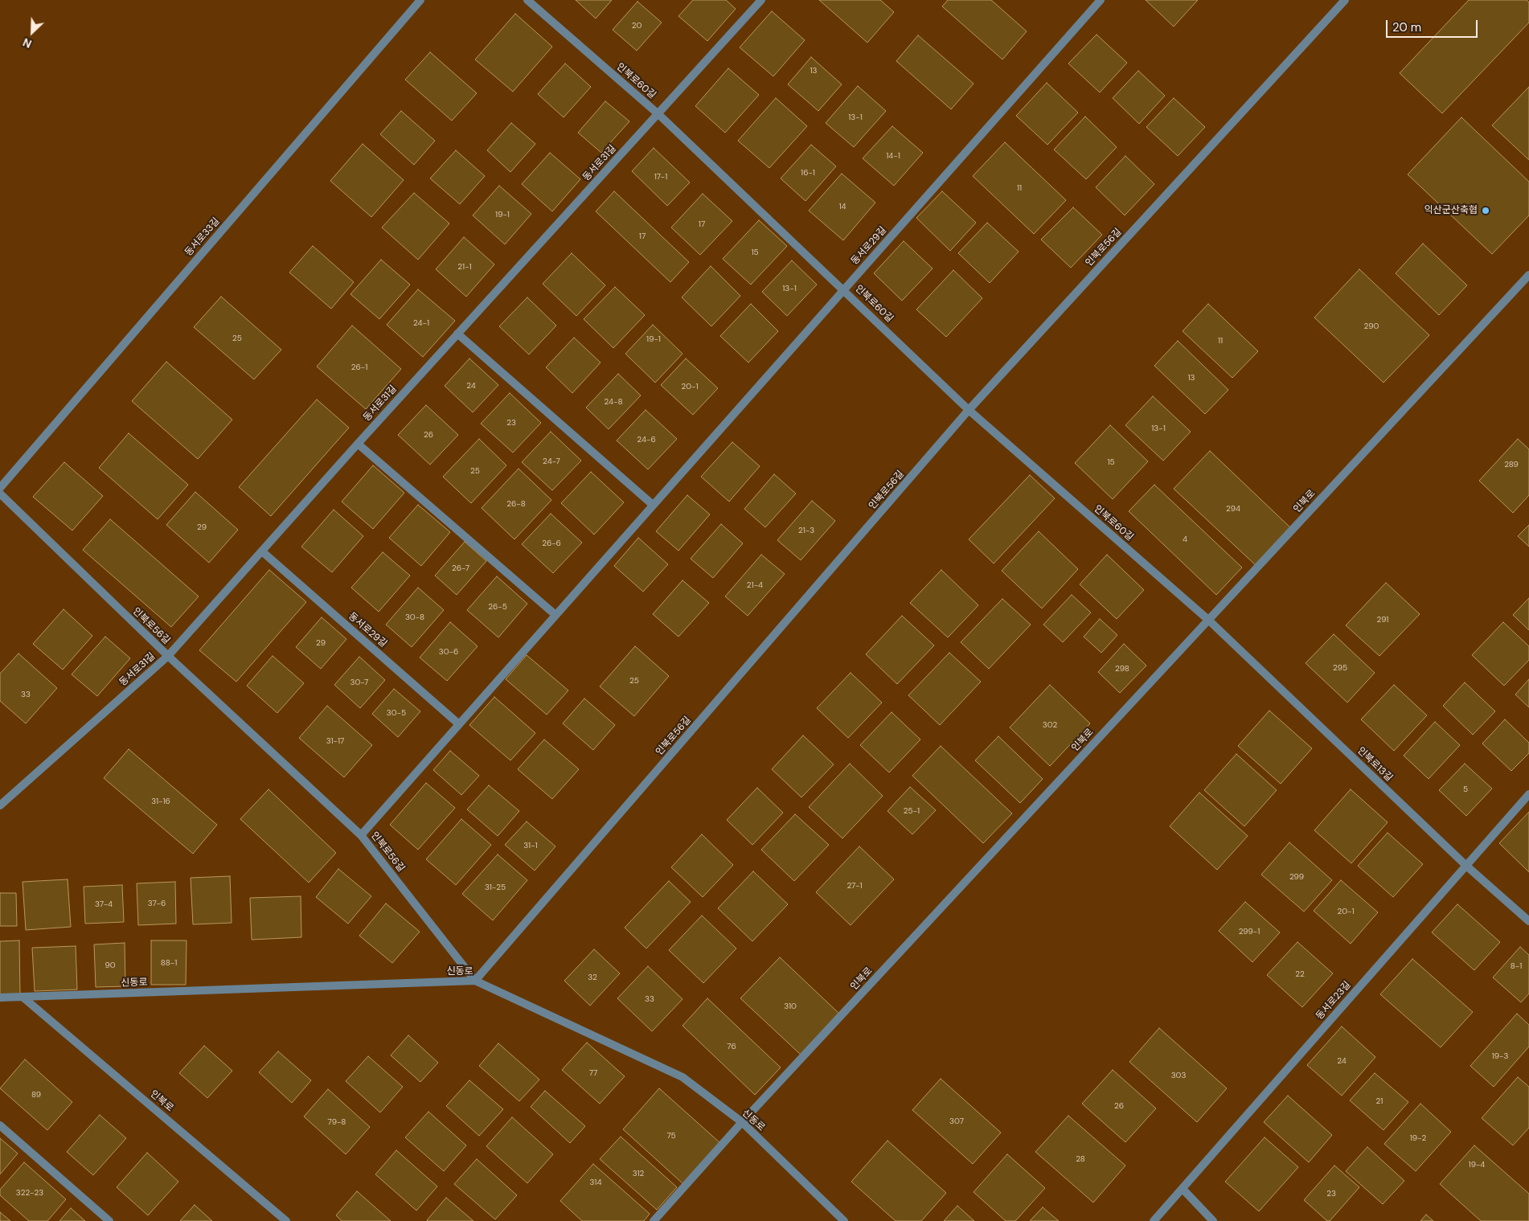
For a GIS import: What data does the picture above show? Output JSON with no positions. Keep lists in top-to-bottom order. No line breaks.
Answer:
{"streets":{"street":["인북로60길","동서로31길","동서로33길","동서로29길","인북로56길","인북로","인북로13길","신동로","동서로23길"]},"crossings":[["인북로60길","동서로31길"],["인북로60길","동서로29길"],["인북로60길","인북로56길"],["인북로60길","인북로"],["인북로60길","인북로13길"],["동서로31길","동서로29길"],["동서로31길","인북로56길"],["동서로29길","인북로56길"],["인북로56길","신동로"],["인북로","인북로13길"],["인북로","신동로"],["인북로13길","동서로23길"]],"places":["익산군산축협"],"house_numbers":["20","13","13-1","14-1","16-1","17-1","11","14","19-1","17","17","15","21-1","13-1","24-1","290","25","19-1","11","26-1","13","24","20-1","24-8","23","13-1","26","24-6","24-7","15","289","25","26-8","294","29","21-3","4","26-6","26-7","21-4","26-5","30-8","291","29","30-6","295","298","25","30-7","33","30-5","302","31-17","5","31-16","25-1","31-1","299","27-1","31-25","37-6","37-4","20-1","299-1","88-1","90","8-1","22","32","33","310","76","19-3","24","77","303","89","21","26","307","79-8","75","19-2","28","19-4","312","314","322-23","23"],"scale_bar":"20 m","north":"bottom left"}
